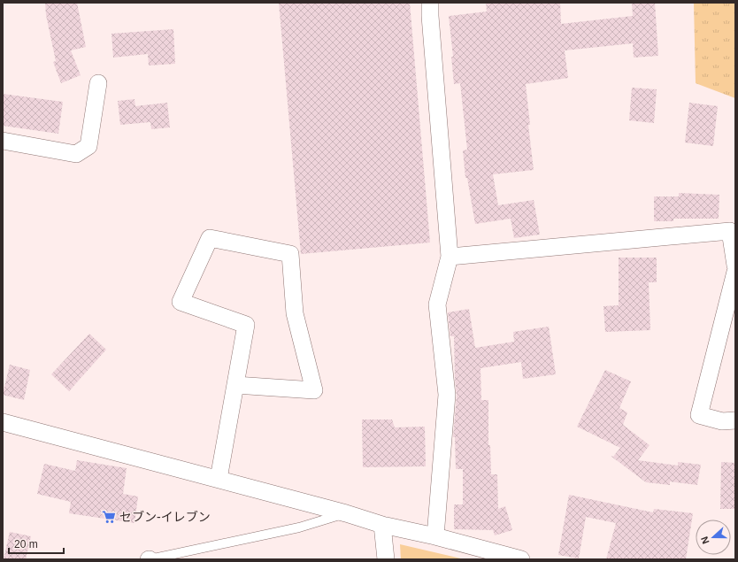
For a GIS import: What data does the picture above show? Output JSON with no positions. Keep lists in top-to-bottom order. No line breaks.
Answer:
{"places":{"supermarket":["セブン-イレブン"]},"scale_bar":"20 m","north":"left"}
